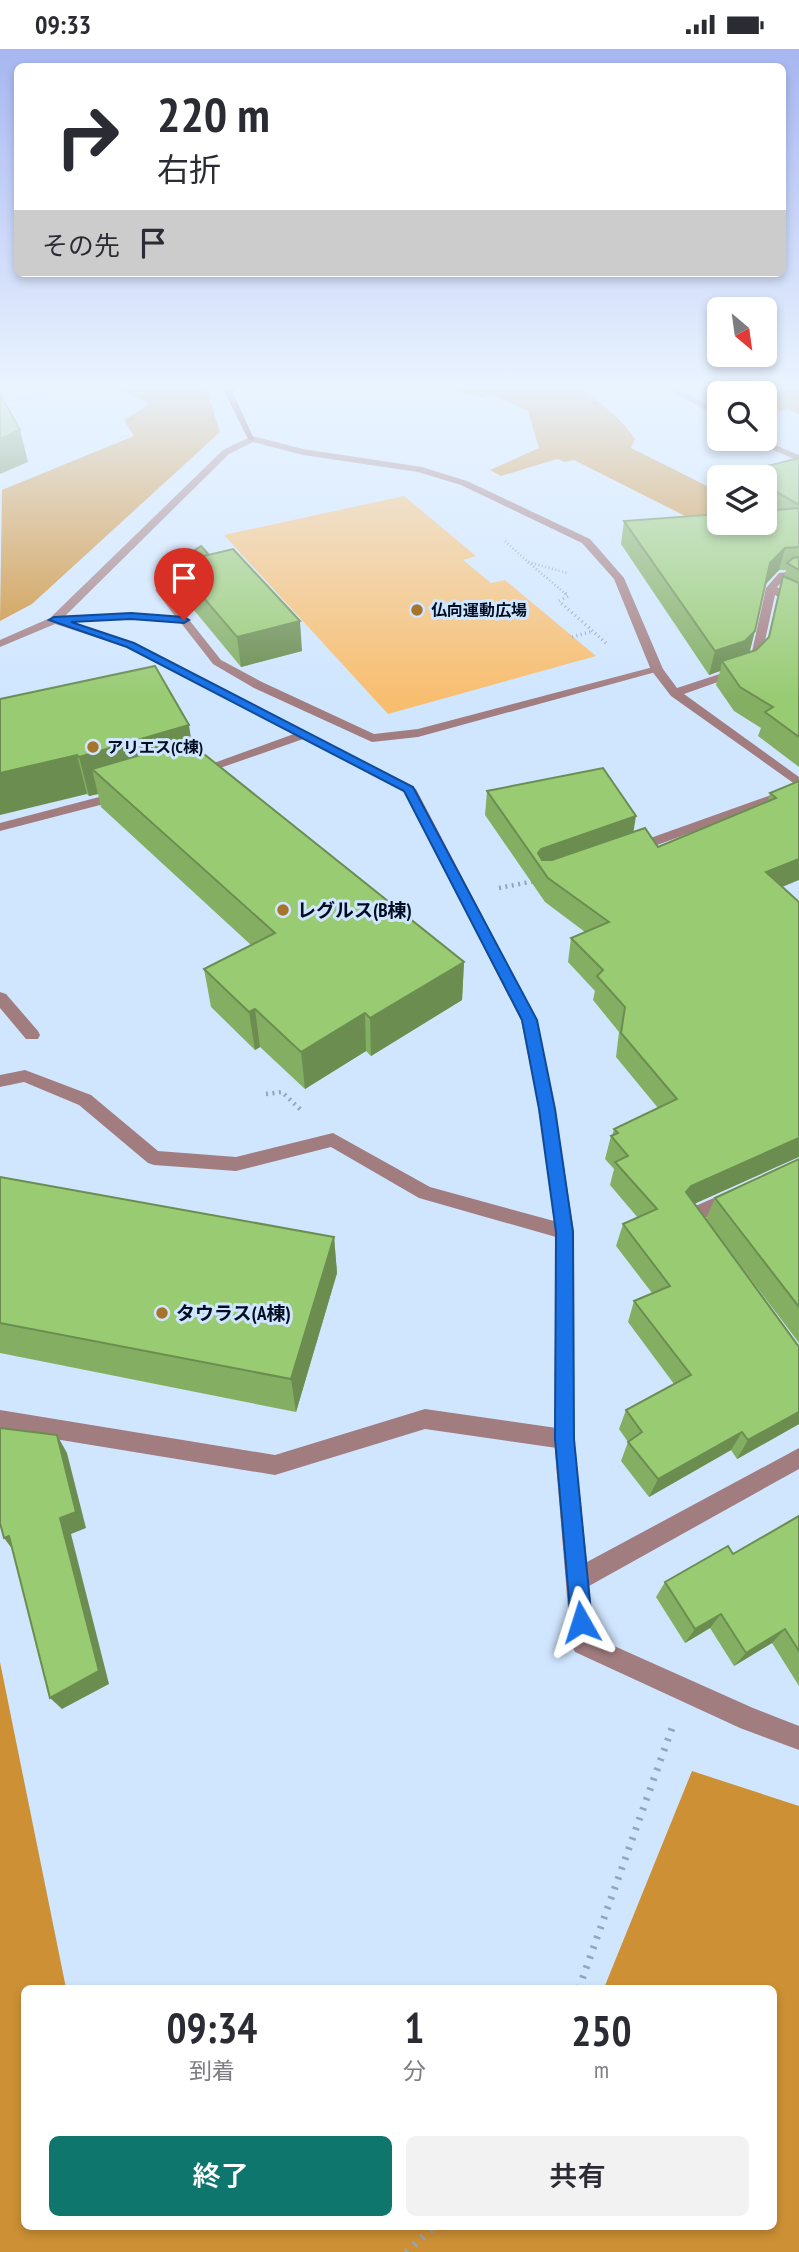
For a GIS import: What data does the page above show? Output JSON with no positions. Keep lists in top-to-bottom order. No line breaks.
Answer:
{"places":["仏向運動広場","アリエス(C棟)","レグルス(B棟)","タウラス(A棟)"],"north":"bottom right","page":{"status":"09:33","turn":["220 m","右折"],"then":"その先","eta":["09:34","到着","1","分","250","m"],"buttons":["終了","共有"]}}
